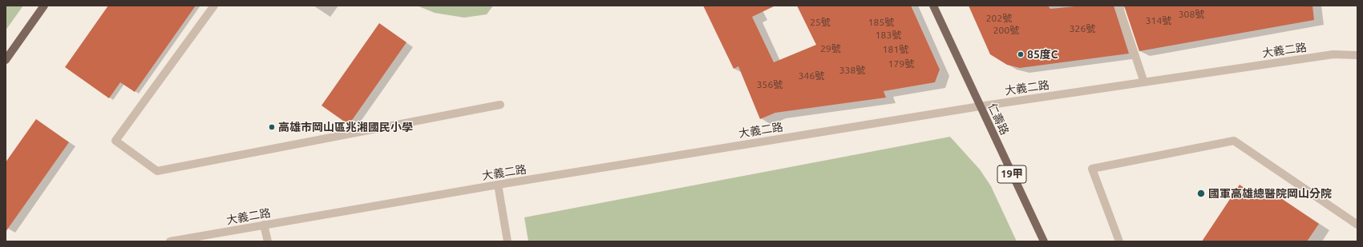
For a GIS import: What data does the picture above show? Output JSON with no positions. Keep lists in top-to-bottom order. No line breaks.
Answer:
{"streets":{"main road":["仁壽路","19甲"],"street":["大義二路"]},"crossings":[["大義二路","仁壽路"]],"places":["85度C","高雄市岡山區兆湘國民小學","國軍高雄總醫院岡山分院"],"house_numbers":["308號","202號","314號","25號","185號","326號","200號","183號","29號","181號","179號","338號","346號","356號"]}
